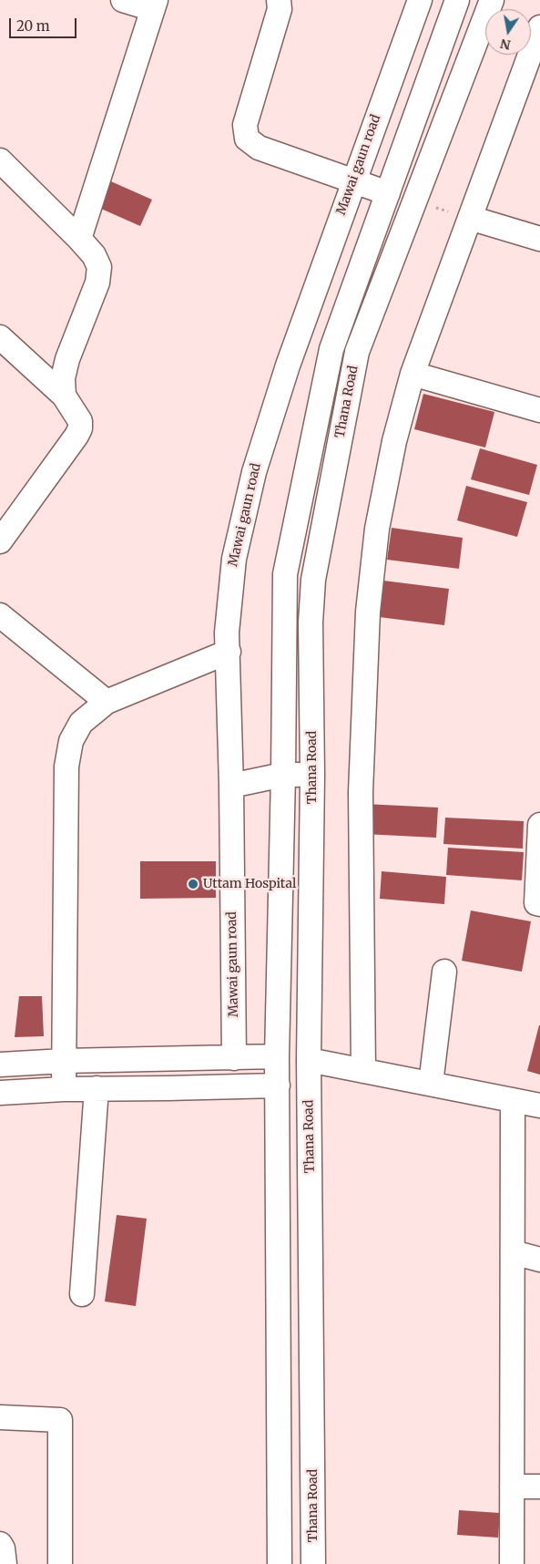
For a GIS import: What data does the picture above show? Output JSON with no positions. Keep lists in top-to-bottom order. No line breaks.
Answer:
{"streets":{"street":["Mawai gaun road","Thana Road"]},"places":["Uttam Hospital"],"scale_bar":"20 m","north":"bottom"}
